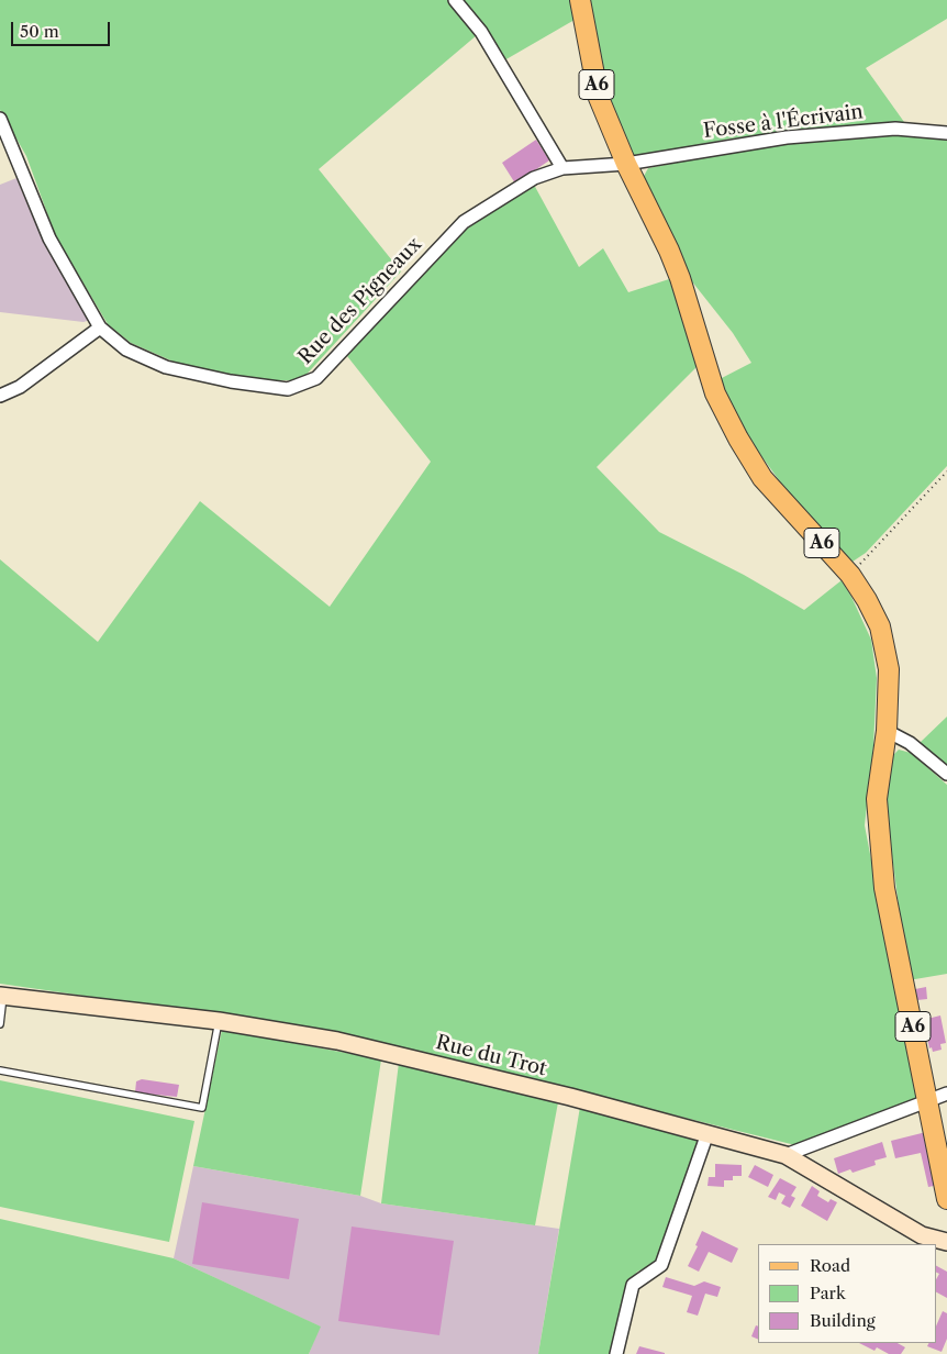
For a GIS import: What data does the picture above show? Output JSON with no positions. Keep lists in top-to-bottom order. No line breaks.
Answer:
{"streets":{"main road":["A6","Rue du Trot"],"street":["Fosse à l'Écrivain","Rue des Pigneaux"]},"crossings":[["A6","Fosse à l'Écrivain"],["A6","Rue des Pigneaux"],["Fosse à l'Écrivain","Rue des Pigneaux"]],"legend":["Road","Park","Building"],"scale_bar":"50 m"}
